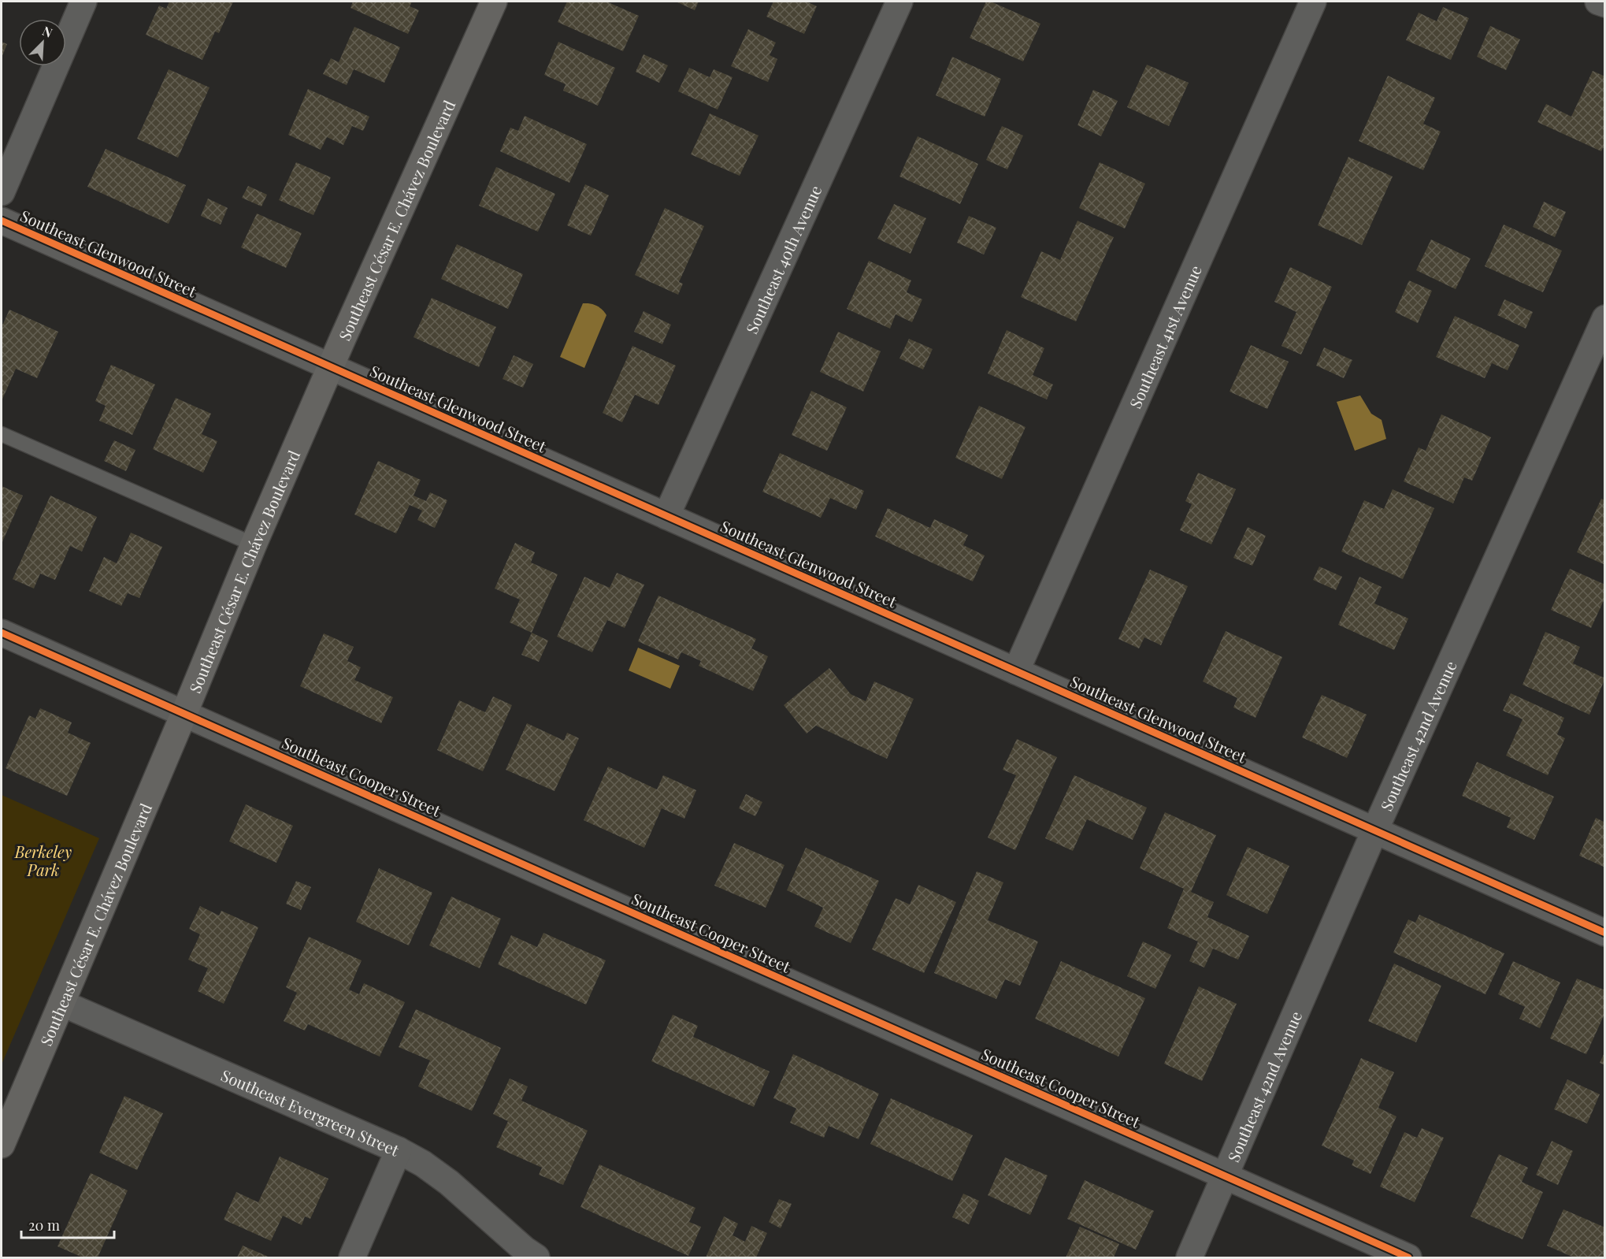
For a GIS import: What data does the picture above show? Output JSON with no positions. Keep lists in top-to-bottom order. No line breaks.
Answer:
{"streets":{"street":["Southeast César E. Chávez Boulevard","Southeast Glenwood Street","Southeast 40th Avenue","Southeast 41st Avenue","Southeast 42nd Avenue","Southeast Cooper Street","Southeast Evergreen Street"]},"crossings":[["Southeast César E. Chávez Boulevard","Southeast Glenwood Street"],["Southeast César E. Chávez Boulevard","Southeast Cooper Street"],["Southeast César E. Chávez Boulevard","Southeast Evergreen Street"],["Southeast Glenwood Street","Southeast 40th Avenue"],["Southeast Glenwood Street","Southeast 41st Avenue"],["Southeast Glenwood Street","Southeast 42nd Avenue"],["Southeast 42nd Avenue","Southeast Cooper Street"]],"parks":["Berkeley Park"],"scale_bar":"20 m","north":"top right"}
